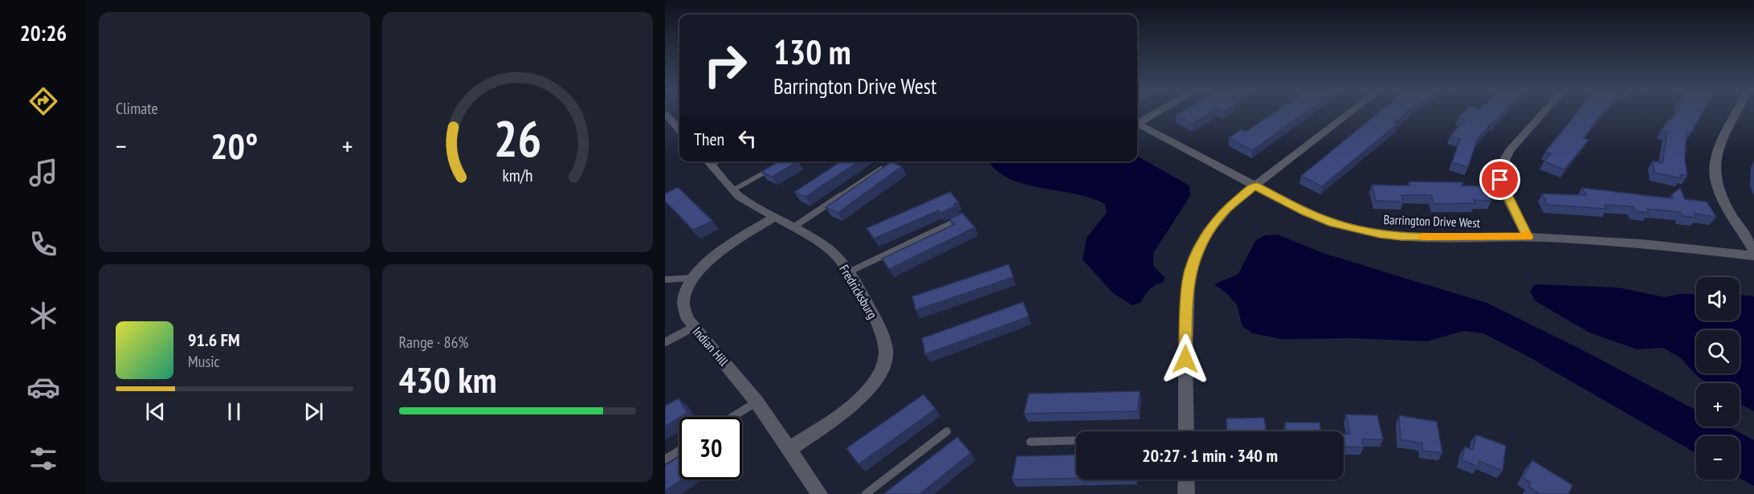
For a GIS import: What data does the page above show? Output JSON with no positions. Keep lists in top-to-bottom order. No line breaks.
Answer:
{"streets":{"street":["Barrington Drive West","Fredricksburg","Indian Hill"]},"crossings":[["Fredricksburg","Indian Hill"]],"page":{"tabs":"20:26","tile":["Climate",["Range · 86%","430 km"]],"turn":["130 m","Barrington Drive West"],"then":"Then","heat":["−","20°","+"],"map_buttons":["+","−"],"song":["91.6 FM","Music"],"limit":"30","trip":"20:27 · 1 min · 340 m","gauge":["26","km/h"]}}
